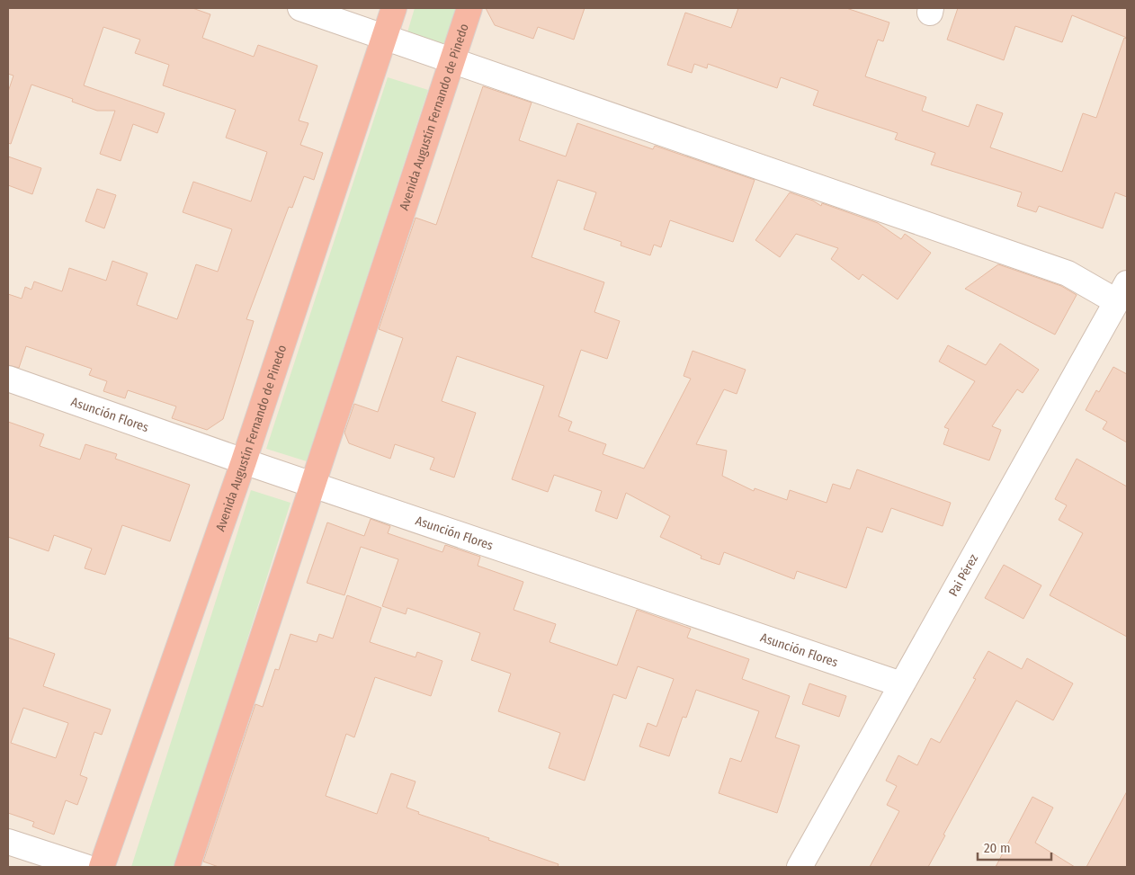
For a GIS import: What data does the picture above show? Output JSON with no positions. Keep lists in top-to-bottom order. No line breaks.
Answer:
{"streets":{"highway":["Avenida Augustín Fernando de Pinedo"],"street":["Asunción Flores","Pai Pérez"]},"crossings":[["Avenida Augustín Fernando de Pinedo","Asunción Flores"],["Asunción Flores","Pai Pérez"]],"scale_bar":"20 m"}
